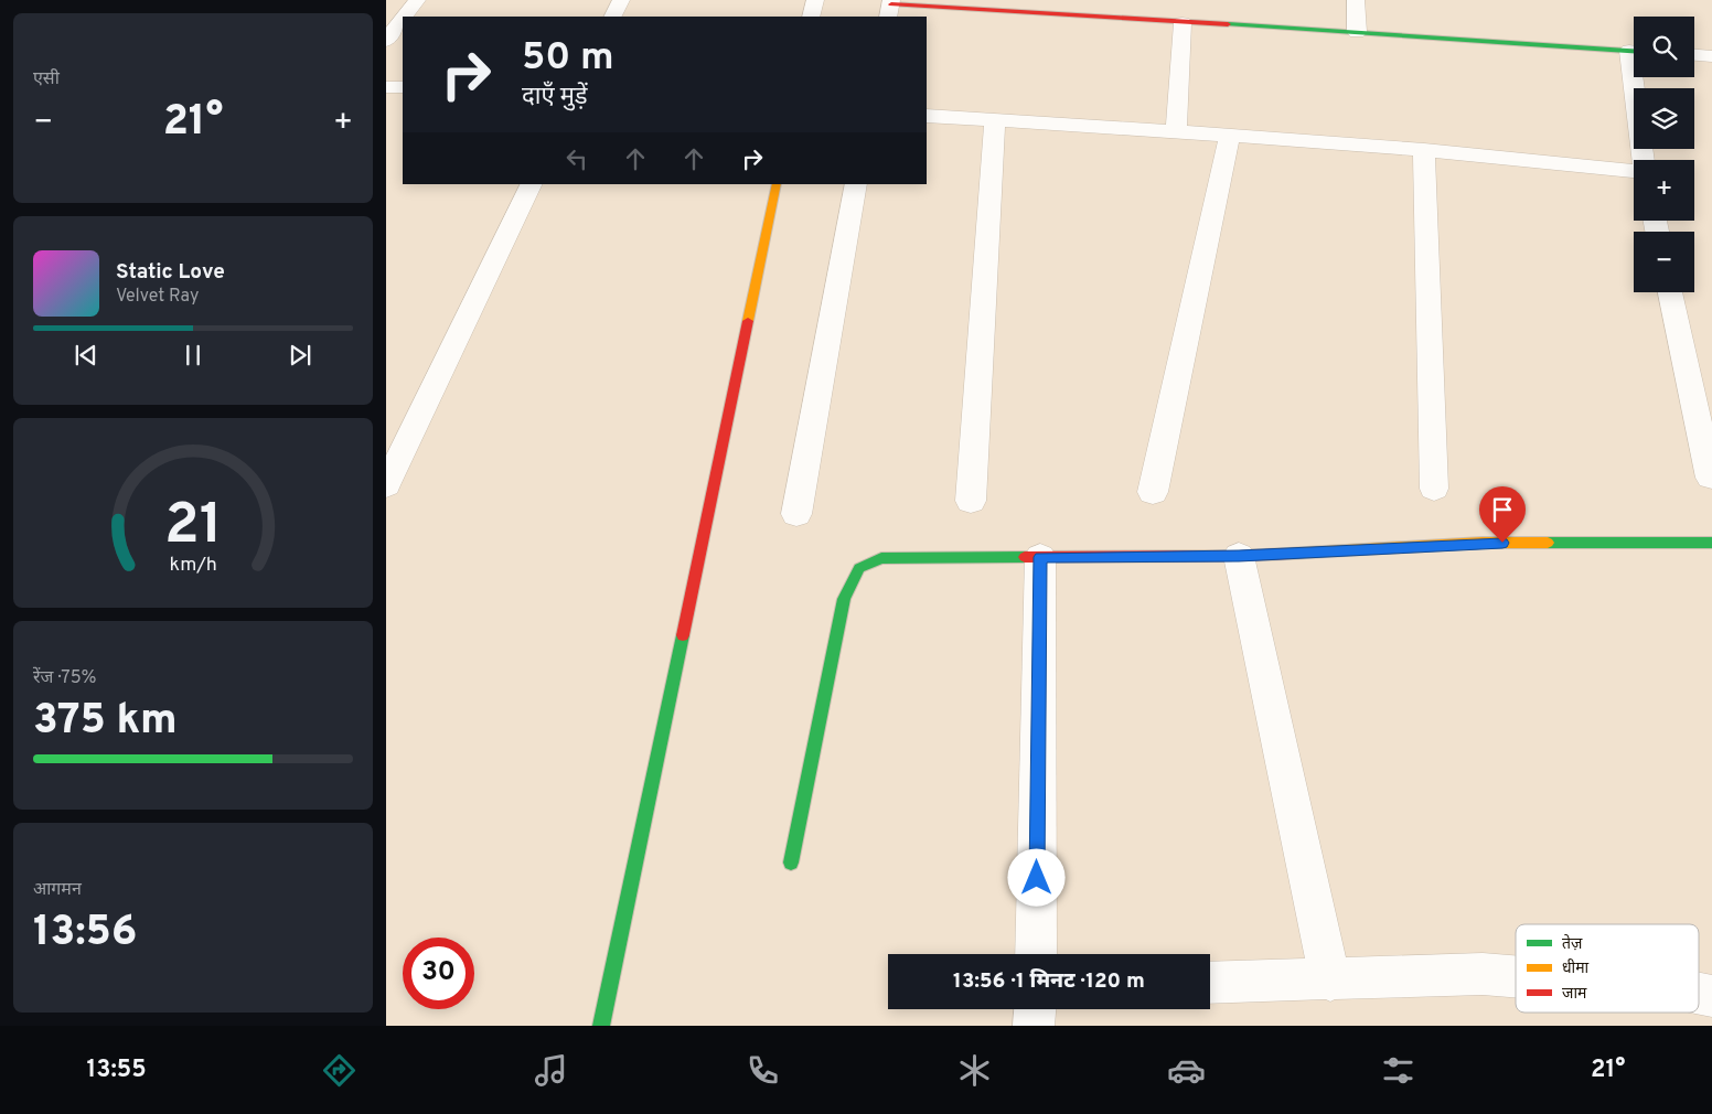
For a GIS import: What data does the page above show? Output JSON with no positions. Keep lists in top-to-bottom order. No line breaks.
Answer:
{"legend":["तेज़","धीमा","जाम"],"page":{"tile":["एसी",["रेंज · 75%","375 km"],["आगमन","13:56"]],"map_buttons":["+","−"],"turn":["50 m","दाएँ मुड़ें"],"heat":["−","21°","+"],"song":["Static Love","Velvet Ray"],"limit":"30","trip":"13:56 · 1 मिनट · 120 m","tabs":["13:55","21°"],"gauge":["21","km/h"]}}
